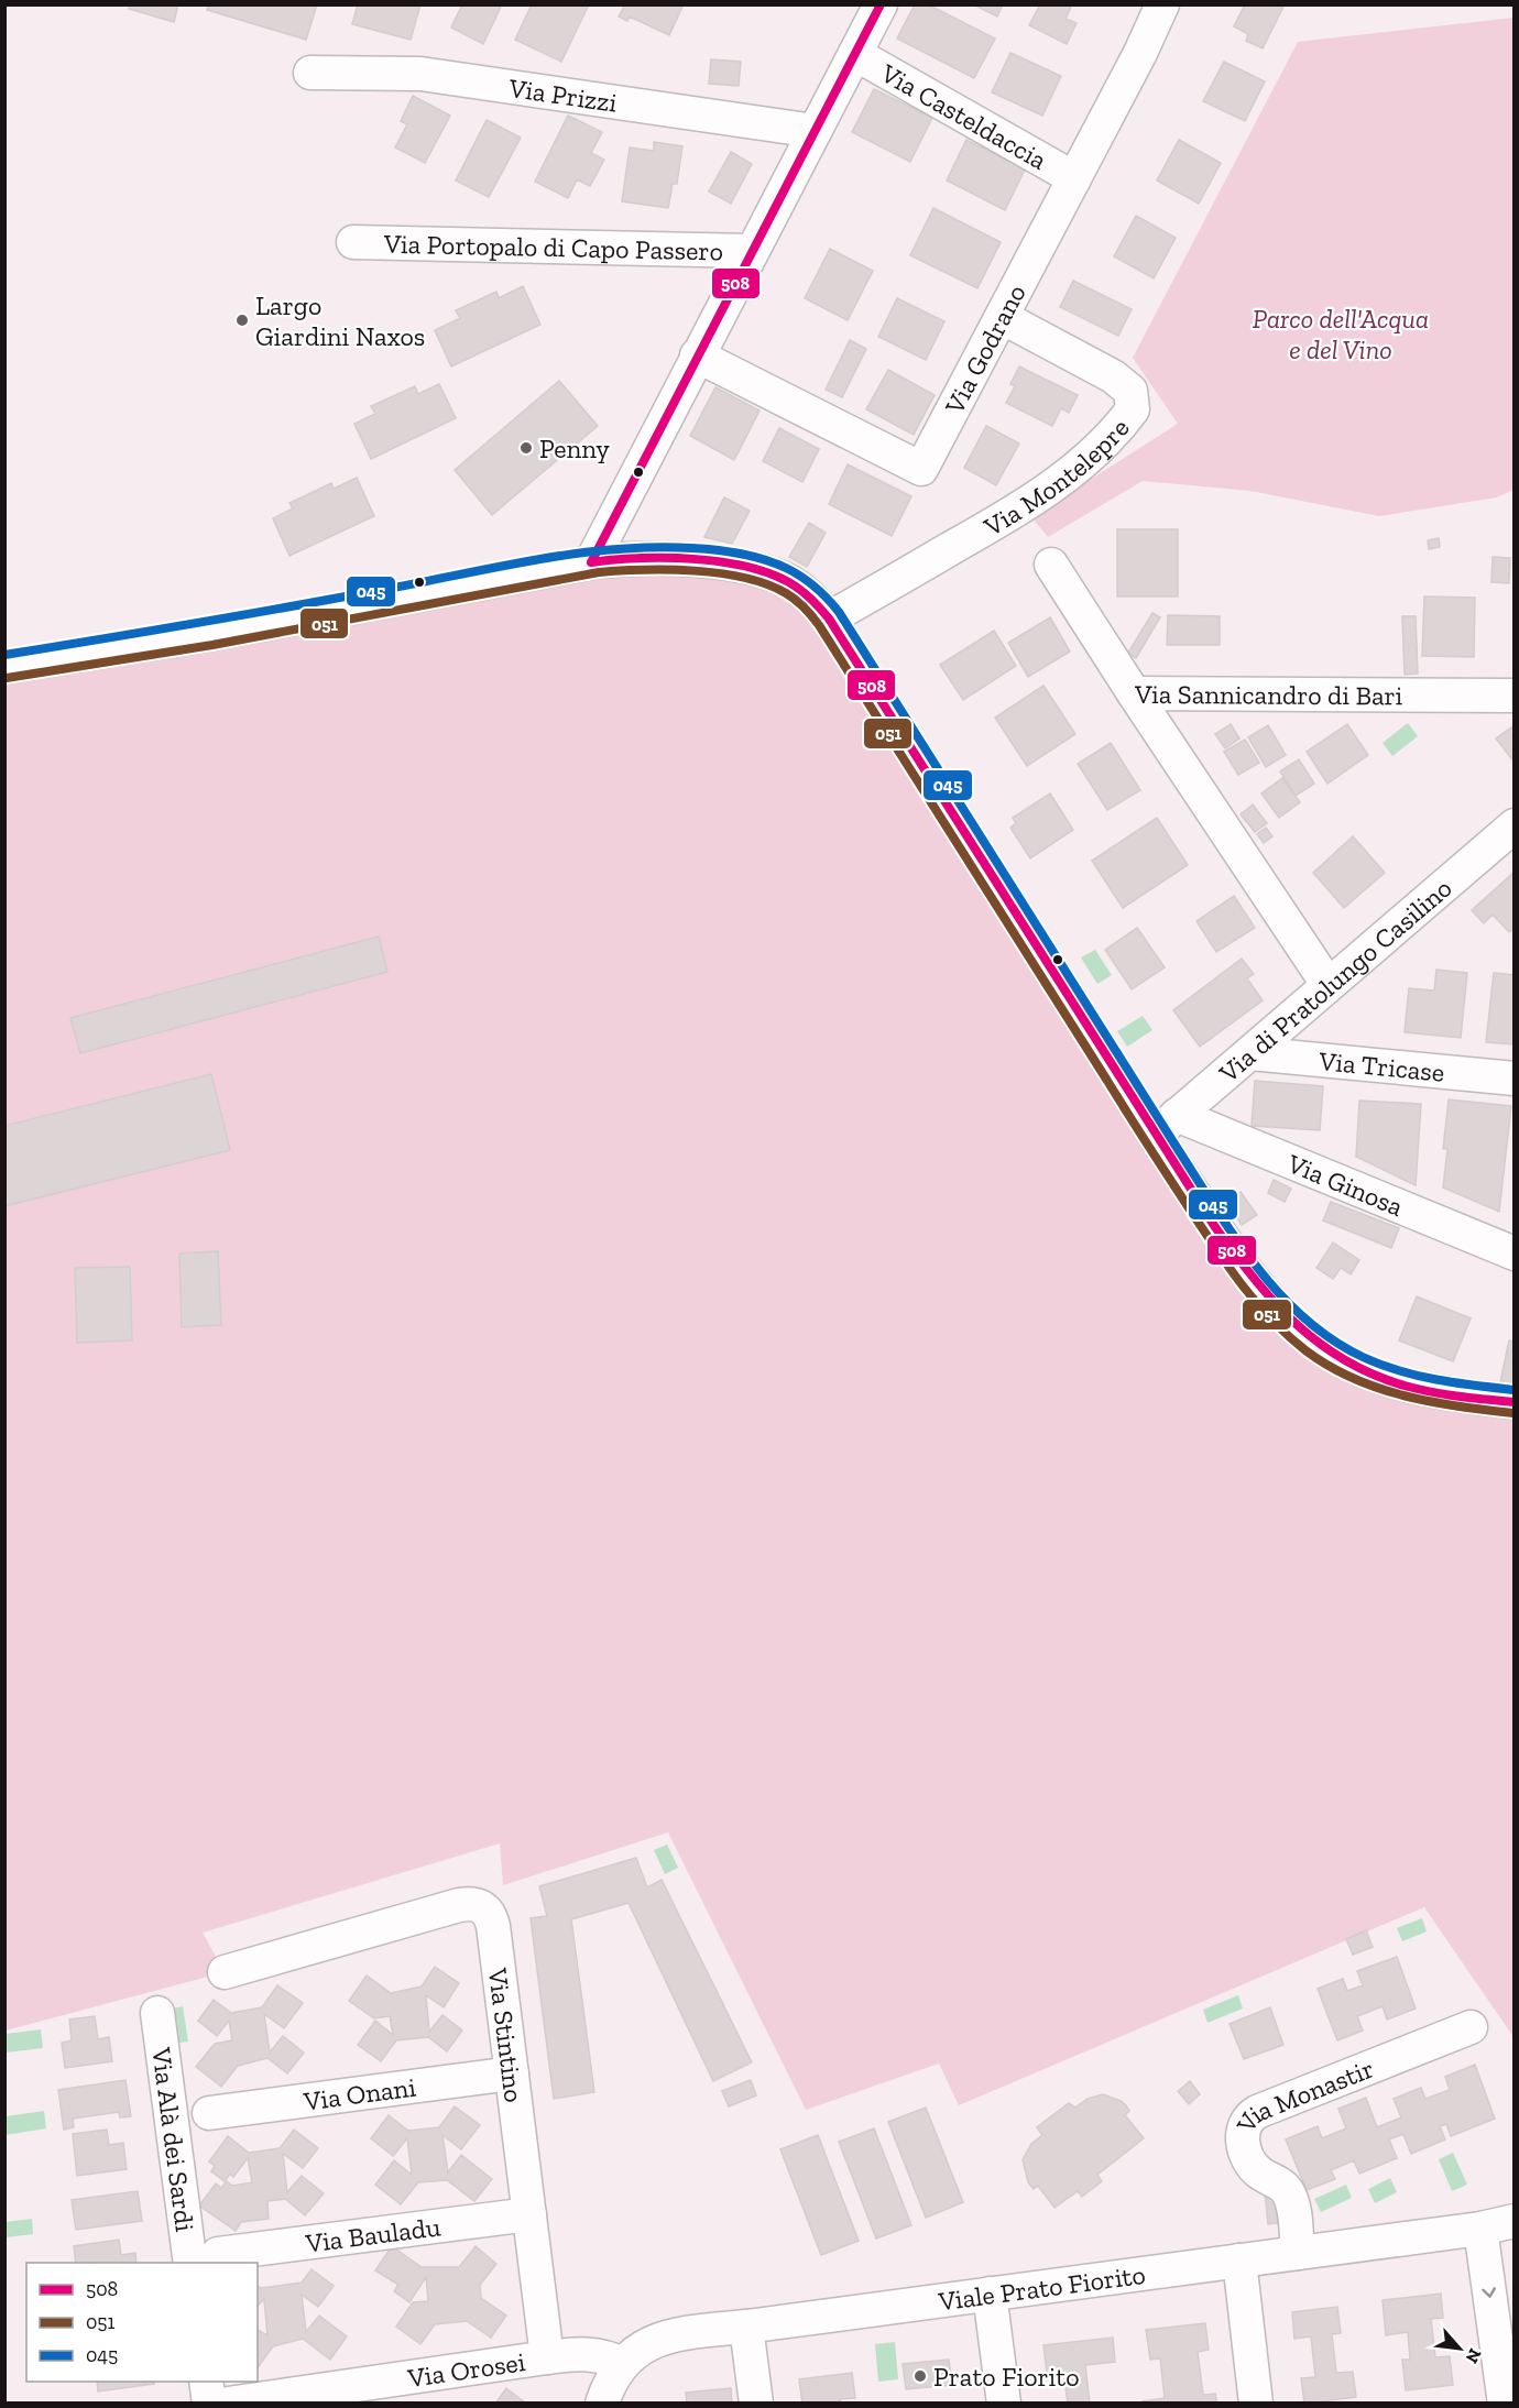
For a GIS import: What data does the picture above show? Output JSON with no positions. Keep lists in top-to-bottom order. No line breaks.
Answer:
{"streets":{"street":["Via Prizzi","Via Casteldaccia","Via Portopalo di Capo Passero","Via Godrano","Via Montelepre","Via Sannicandro di Bari","Via di Pratolungo Casilino","Via Tricase","Via Ginosa","Via Stintino","Via Onani","Via Monastir","Via Alà dei Sardi","Via Bauladu","Viale Prato Fiorito","Via Orosei"]},"crossings":[["Via Casteldaccia","Via Godrano"],["Via Godrano","Via Montelepre"],["Via Sannicandro di Bari","Via di Pratolungo Casilino"],["Via di Pratolungo Casilino","Via Tricase"],["Via di Pratolungo Casilino","Via Ginosa"],["Via Stintino","Via Onani"],["Via Stintino","Via Bauladu"],["Via Stintino","Via Orosei"],["Via Monastir","Viale Prato Fiorito"],["Via Alà dei Sardi","Via Bauladu"]],"parks":["Parco dell'Acqua e del Vino"],"places":["Largo Giardini Naxos","Penny","Prato Fiorito"],"lines":["transit line 508","transit line 045","transit line 051"],"legend":["508","051","045"],"north":"bottom right"}
